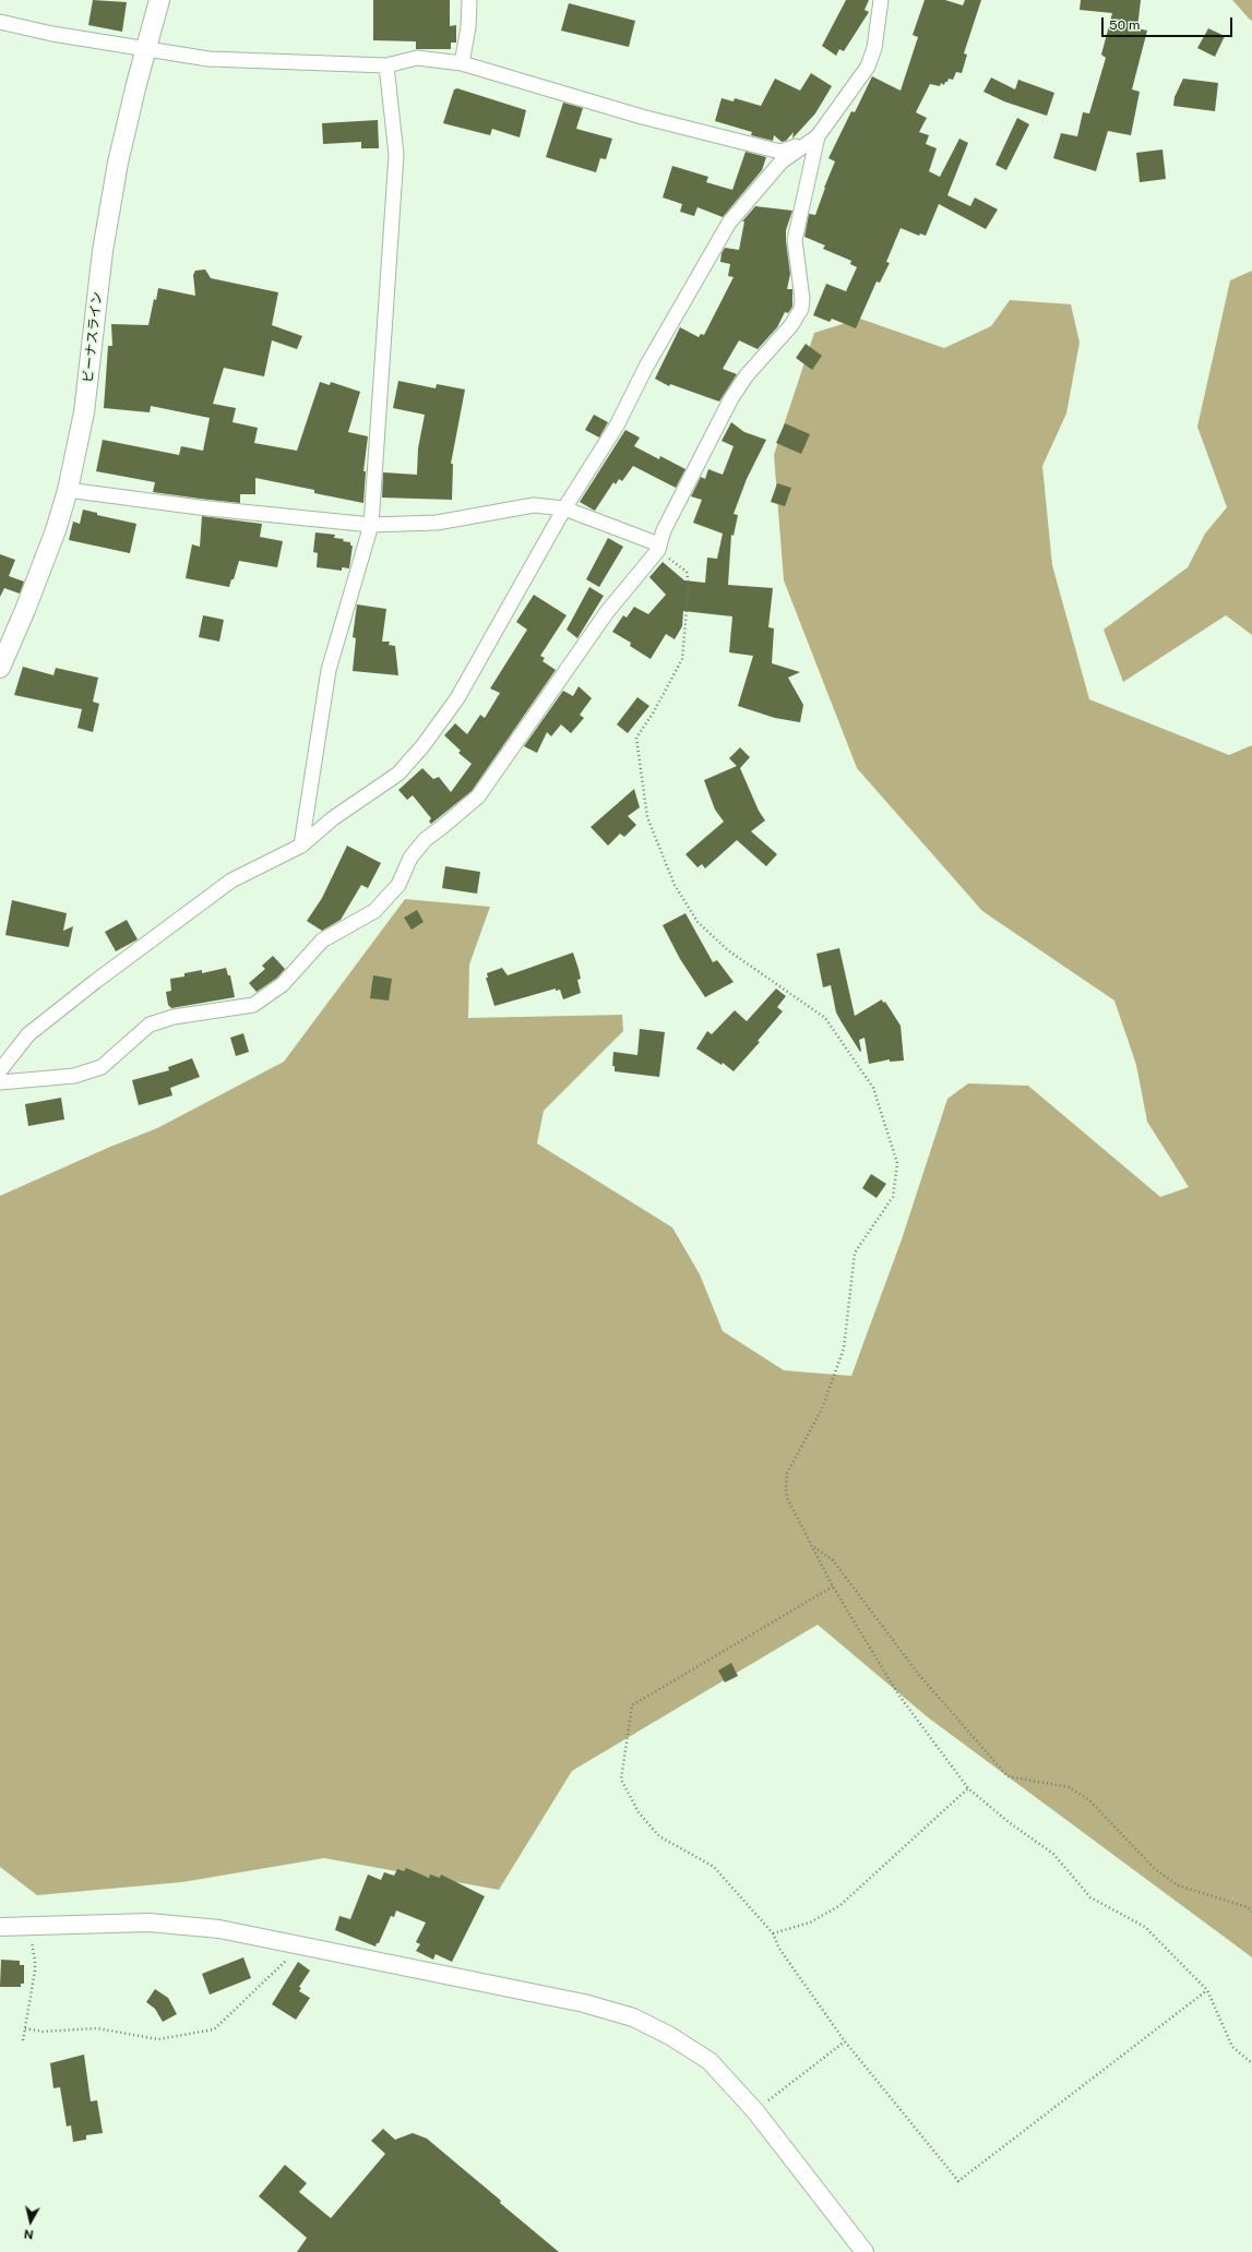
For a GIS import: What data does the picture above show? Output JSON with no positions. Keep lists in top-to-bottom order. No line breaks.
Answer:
{"streets":{"main road":["ビーナスライン"]},"scale_bar":"50 m","north":"bottom"}
